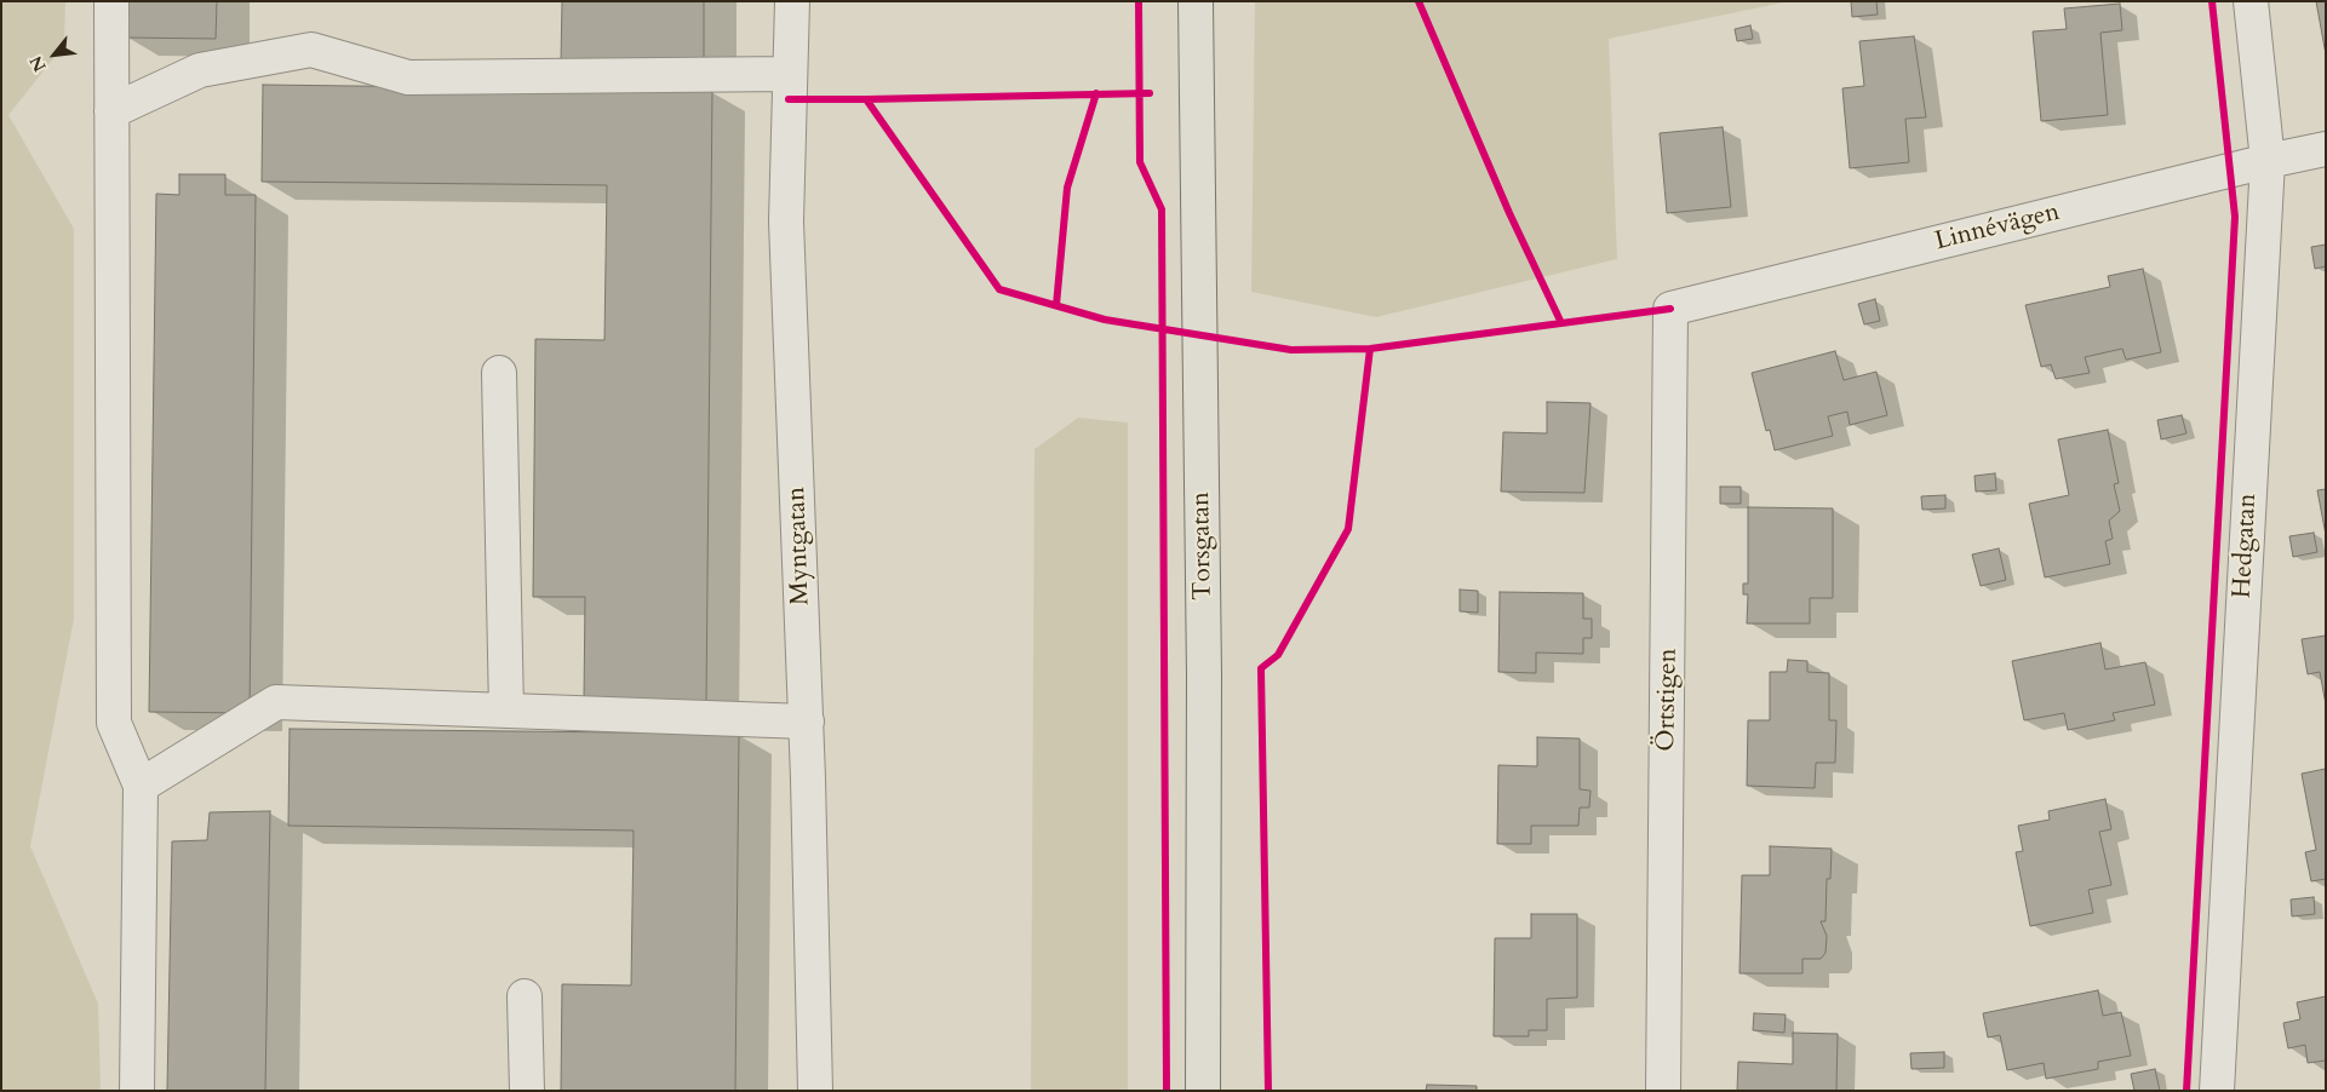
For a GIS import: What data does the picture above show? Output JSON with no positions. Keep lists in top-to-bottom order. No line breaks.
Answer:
{"streets":{"main road":["Torsgatan"],"street":["Linnévägen","Myntgatan","Hedgatan","Örtstigen"]},"crossings":[["Linnévägen","Hedgatan"],["Linnévägen","Örtstigen"]],"north":"bottom left"}
